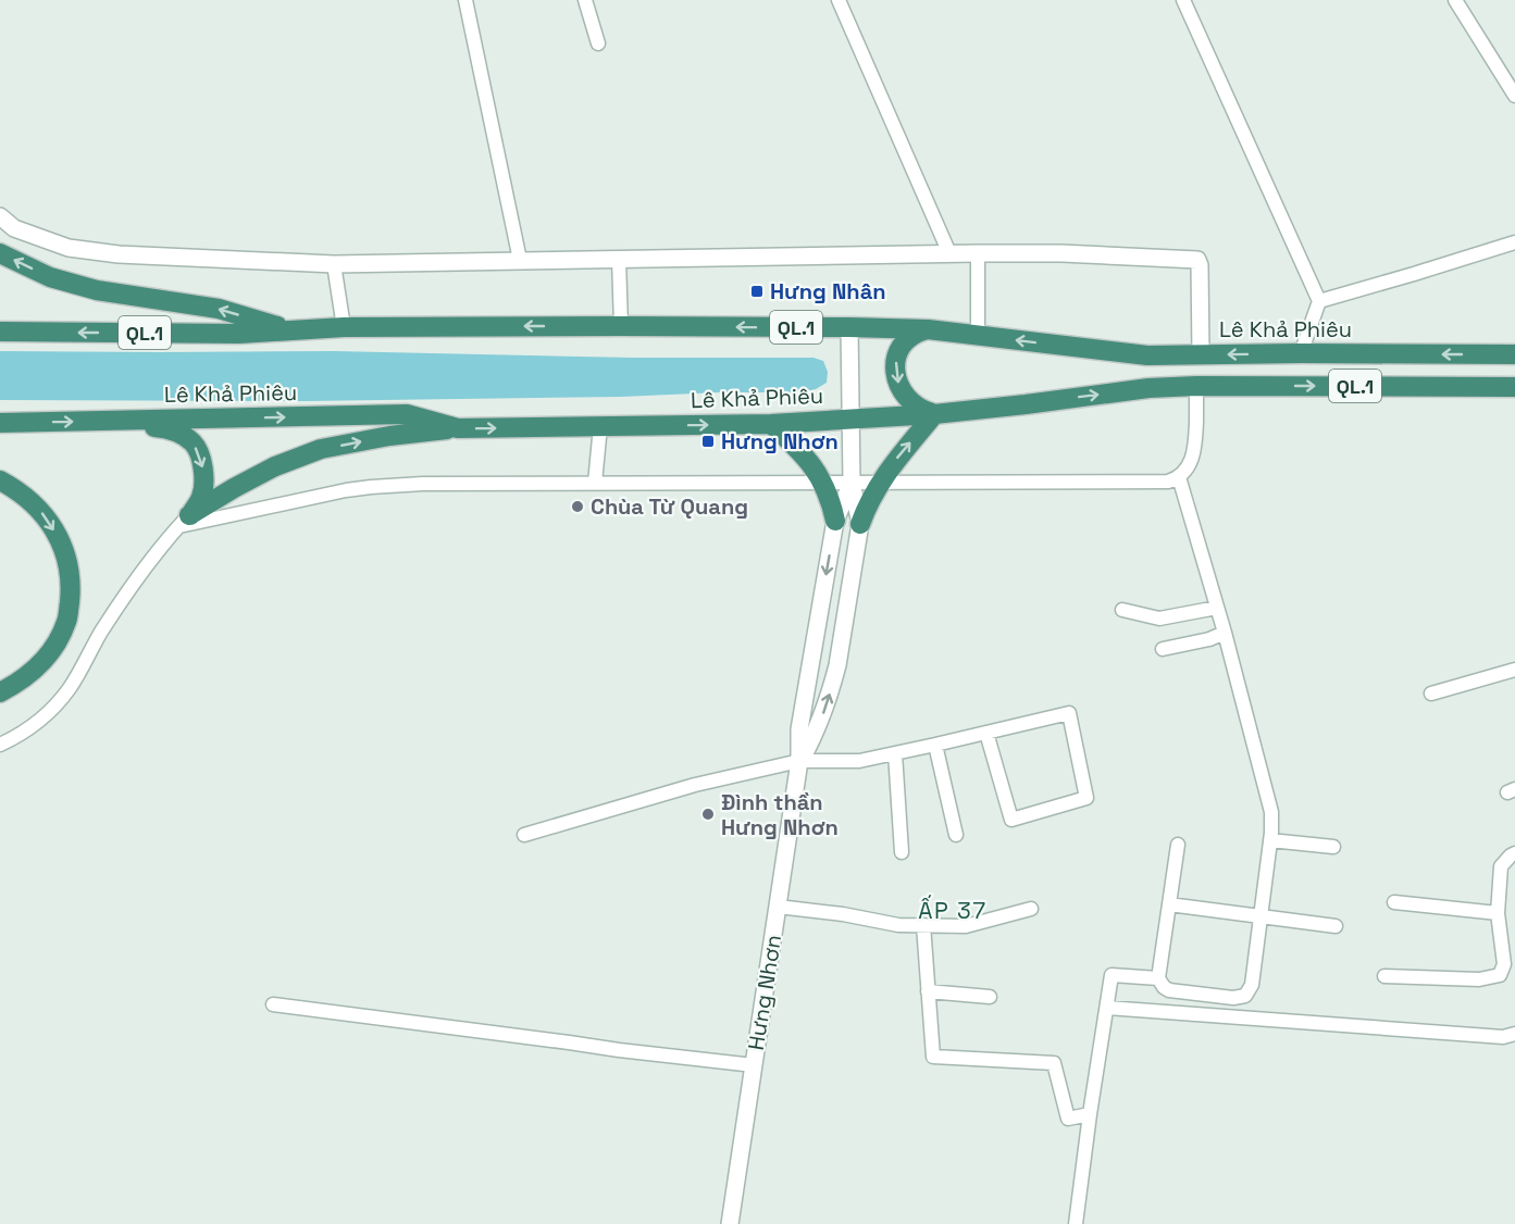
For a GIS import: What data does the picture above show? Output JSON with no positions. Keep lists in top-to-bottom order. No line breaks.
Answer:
{"streets":{"highway":["QL.1","Lê Khả Phiêu"],"street":["Hưng Nhơn"]},"crossings":[["Lê Khả Phiêu","Hưng Nhơn"]],"districts":["ẤP 37"],"places":{"transit":["Hưng Nhân","Hưng Nhơn"],"other":["Chùa Từ Quang","Đình thần Hưng Nhơn"]}}
